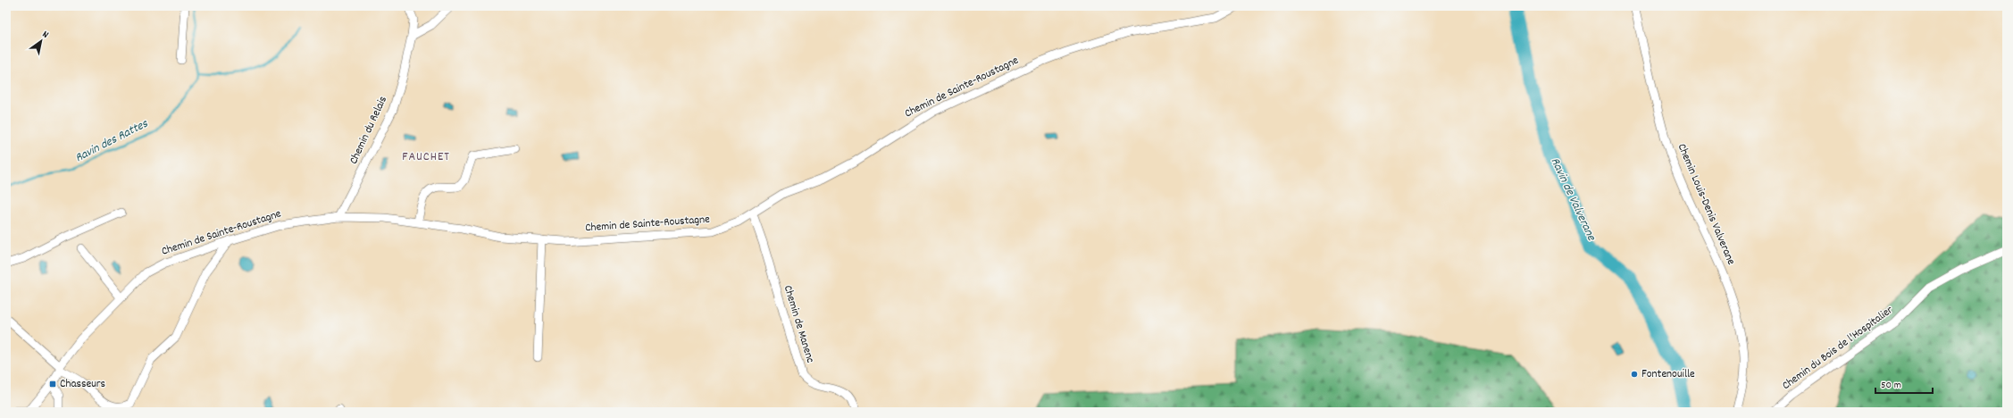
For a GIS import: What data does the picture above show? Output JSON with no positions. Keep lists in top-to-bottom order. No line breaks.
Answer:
{"streets":{"street":["Chemin de Sainte-Roustagne","Chemin du Relais","Chemin Louis-Denis Valverane","Chemin de Manenc","Chemin du Bois de l'Hospitalier"]},"crossings":[["Chemin de Sainte-Roustagne","Chemin du Relais"],["Chemin de Sainte-Roustagne","Chemin de Manenc"]],"districts":["FAUCHET"],"water":["Ravin des Rattes","Ravin de Valverane"],"places":{"other":["Fontenouille"],"transit":["Chasseurs"]},"scale_bar":"50 m","north":"top right"}
